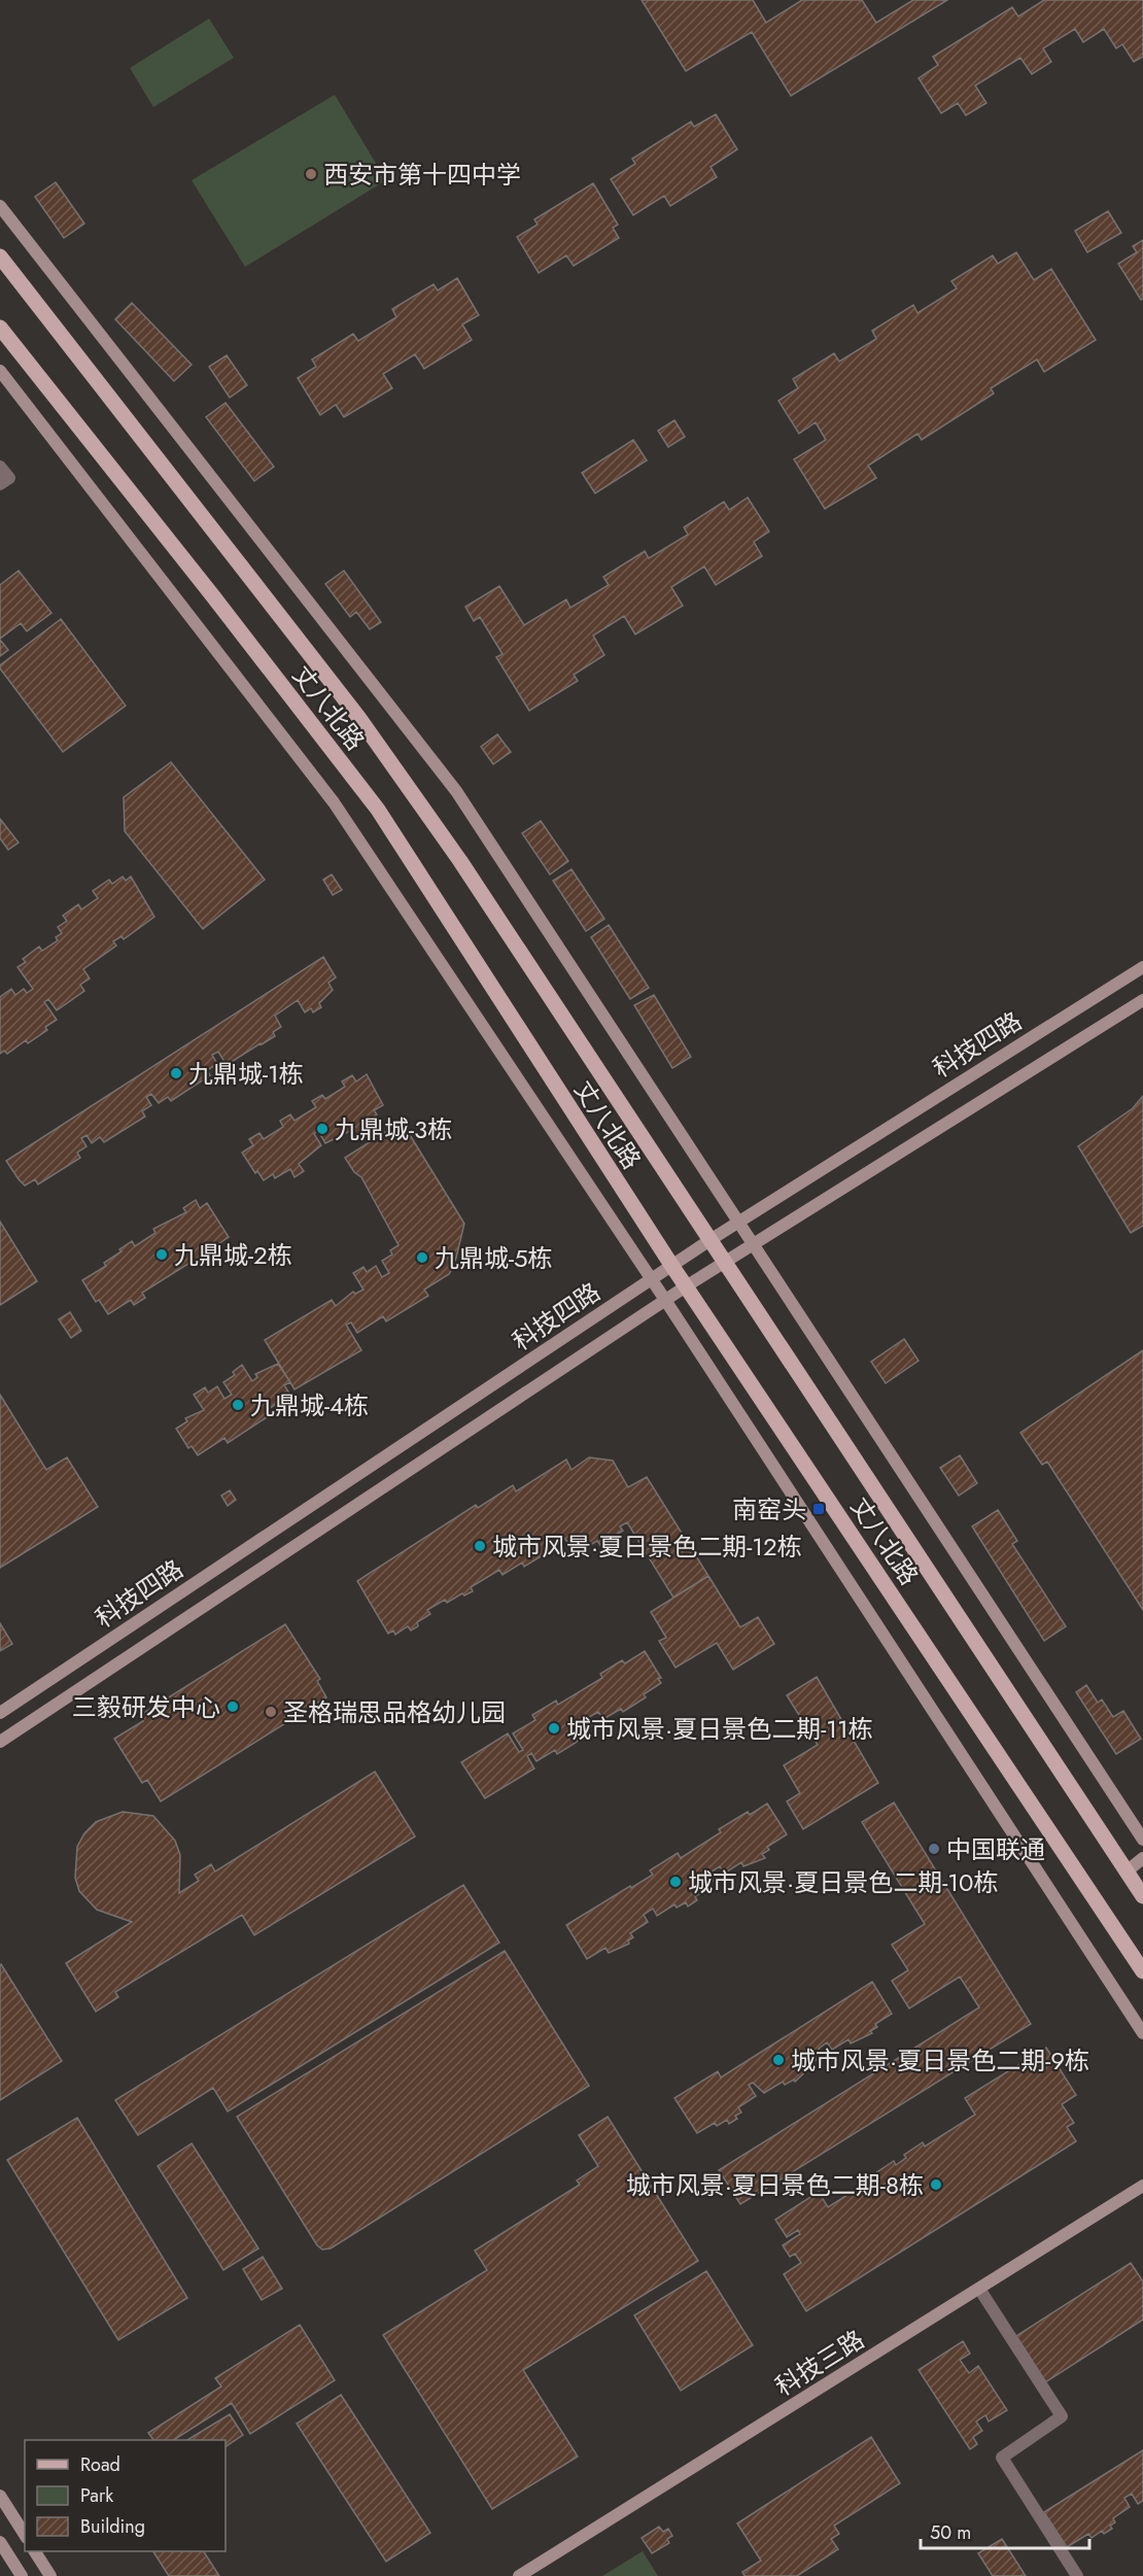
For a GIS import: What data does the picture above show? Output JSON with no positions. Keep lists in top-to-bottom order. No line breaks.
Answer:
{"streets":{"main road":["丈八北路","科技四路","科技三路"]},"crossings":[["丈八北路","科技四路"]],"places":{"other":["西安市第十四中学","九鼎城-1栋","九鼎城-3栋","九鼎城-2栋","九鼎城-5栋","九鼎城-4栋","城市风景·夏日景色二期-12栋","三毅研发中心","圣格瑞思品格幼儿园","城市风景·夏日景色二期-11栋","中国联通","城市风景·夏日景色二期-10栋","城市风景·夏日景色二期-9栋","城市风景·夏日景色二期-8栋"],"transit":["南窑头"]},"legend":["Road","Park","Building"],"scale_bar":"50 m"}
